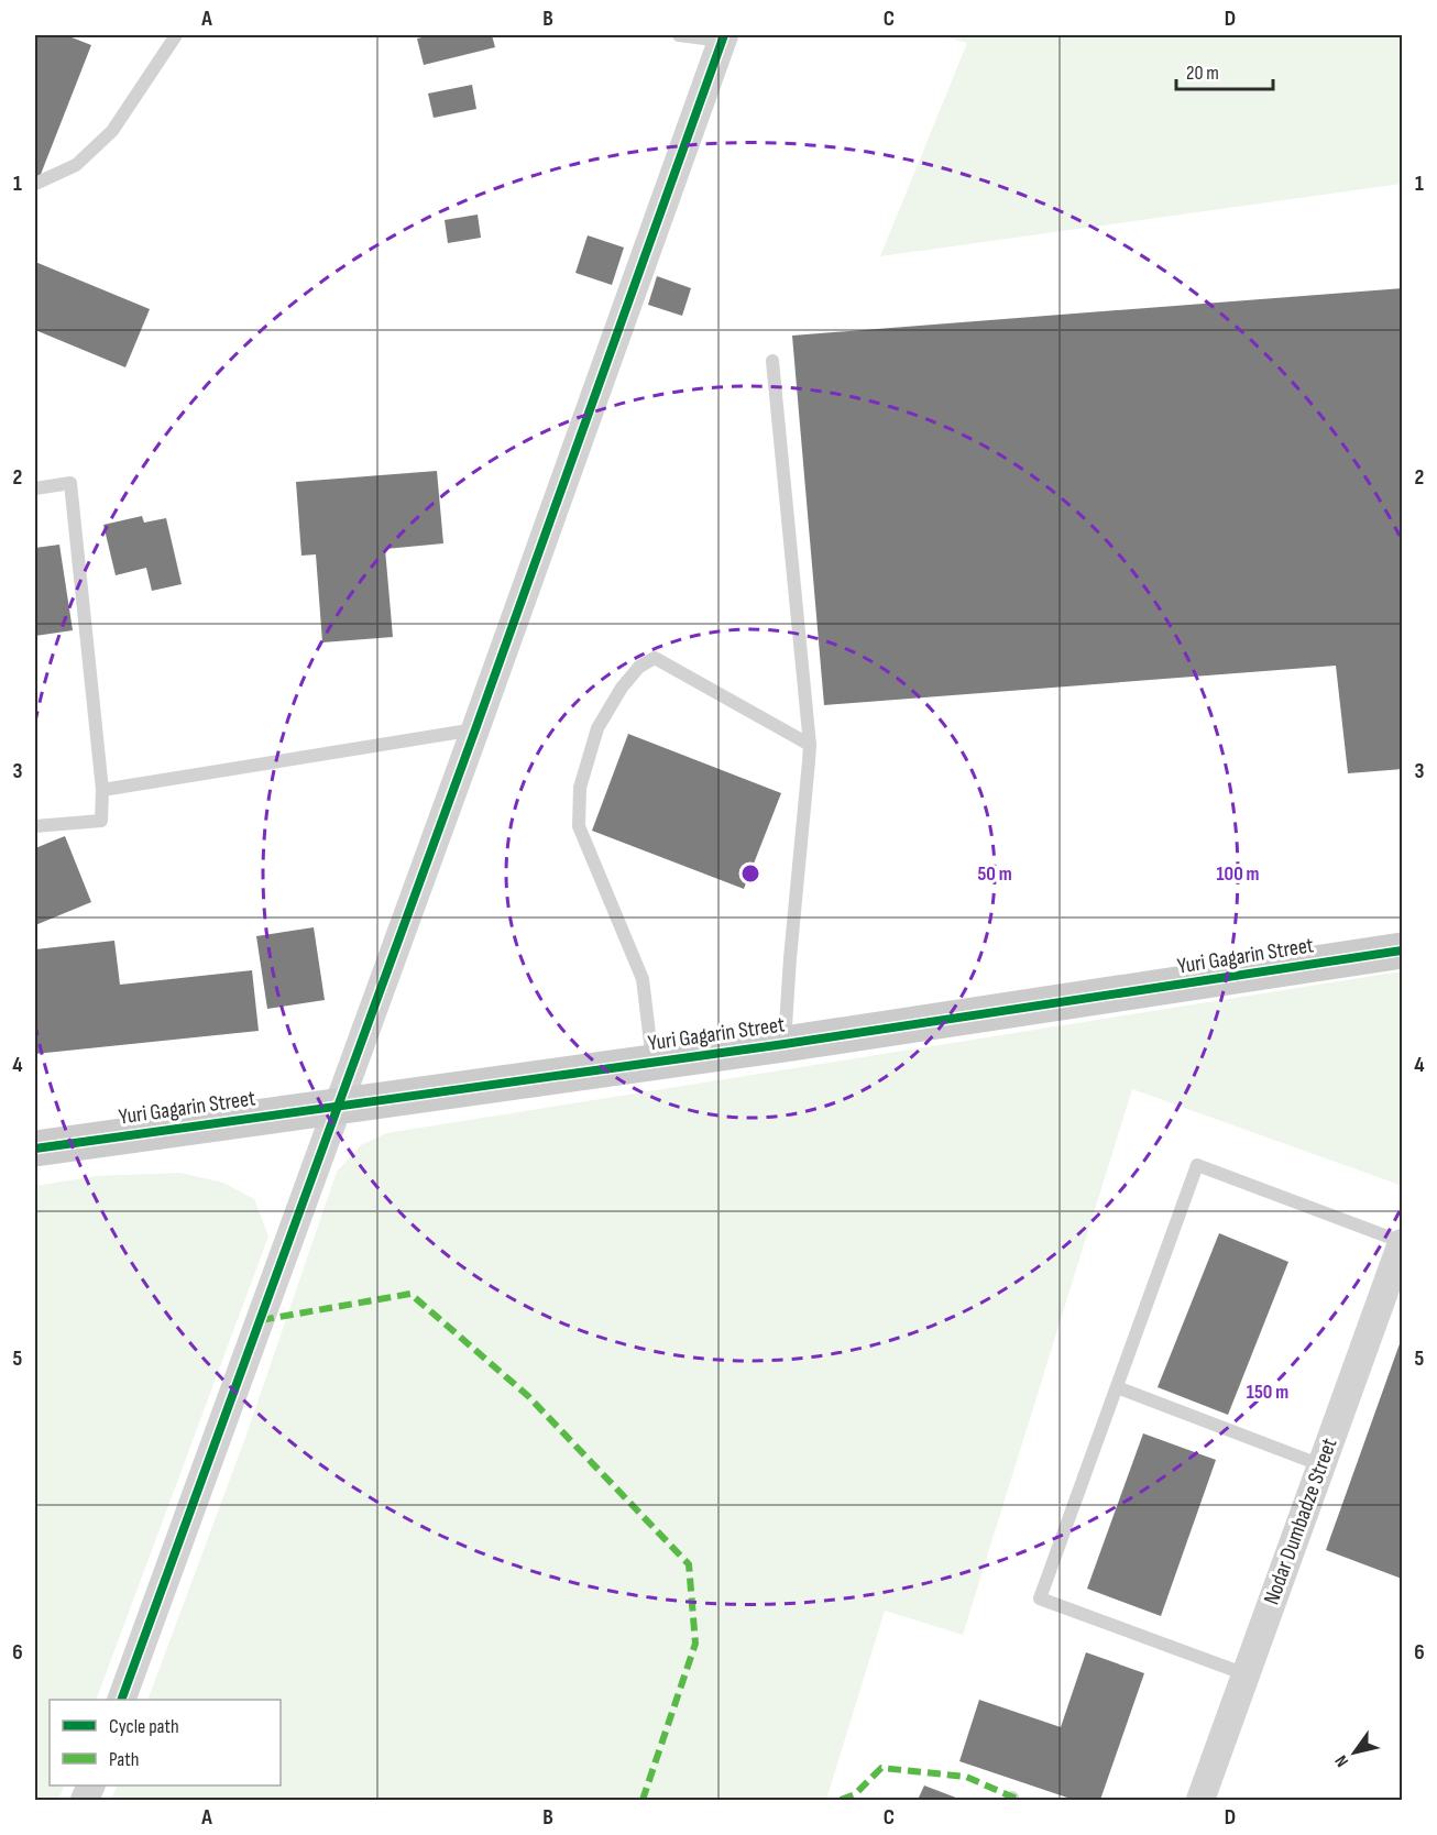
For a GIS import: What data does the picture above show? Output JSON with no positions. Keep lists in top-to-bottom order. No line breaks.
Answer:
{"streets":{"street":["Yuri Gagarin Street","Nodar Dumbadze Street"]},"legend":["Cycle path","Path"],"scale_bar":"20 m","north":"bottom left","grid":{"columns":["A","B","C","D"],"rows":["1","2","3","4","5","6"]},"rings":["50 m","100 m","150 m"]}
